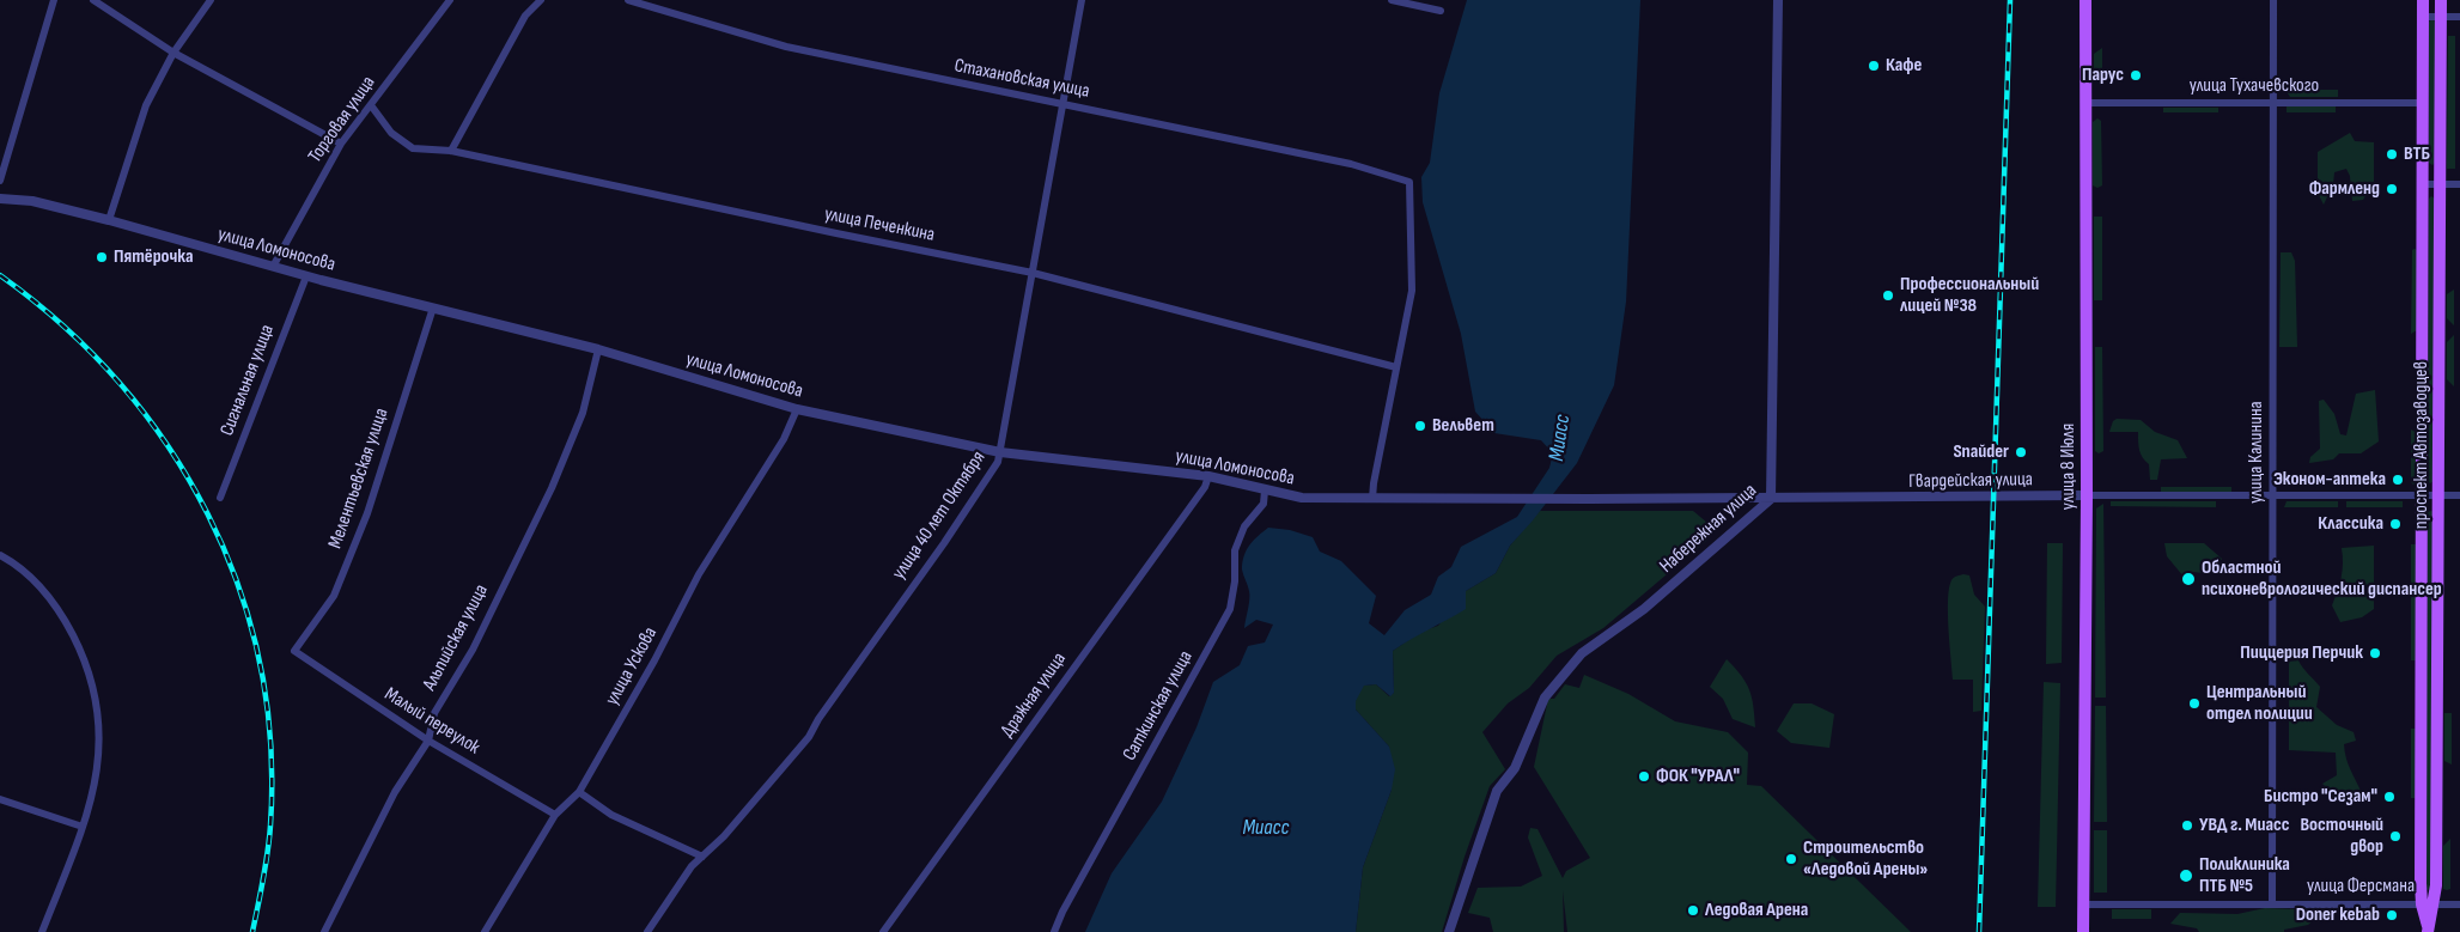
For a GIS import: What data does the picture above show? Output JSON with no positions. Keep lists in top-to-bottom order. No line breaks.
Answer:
{"streets":{"main road":["проспект Автозаводцев","улица 8 Июля"],"street":["Стахановская улица","улица Тухачевского","Торговая улица","улица Печенкина","улица Ломоносова","Сигнальная улица","улица Калинина","Мелентьевская улица","Гвардейская улица","улица 40 лет Октября","Набережная улица","Альпийская улица","улица Ускова","Дражная улица","Саткинская улица","Малый переулок","улица Ферсмана"]},"crossings":[["Стахановская улица","улица Печенкина"],["Стахановская улица","улица 40 лет Октября"],["улица Тухачевского","проспект Автозаводцев"],["улица Тухачевского","улица Калинина"],["улица Тухачевского","улица 8 Июля"],["Торговая улица","улица Печенкина"],["Торговая улица","улица Ломоносова"],["улица Печенкина","улица 40 лет Октября"],["улица Ломоносова","Сигнальная улица"],["улица Ломоносова","Мелентьевская улица"],["улица Ломоносова","Гвардейская улица"],["улица Ломоносова","улица 40 лет Октября"],["улица Ломоносова","Альпийская улица"],["улица Ломоносова","улица Ускова"],["улица Ломоносова","Дражная улица"],["улица Ломоносова","Саткинская улица"],["проспект Автозаводцев","Гвардейская улица"],["проспект Автозаводцев","улица Ферсмана"],["улица Калинина","Гвардейская улица"],["улица Калинина","улица Ферсмана"],["улица 8 Июля","Гвардейская улица"],["улица 8 Июля","улица Ферсмана"],["Мелентьевская улица","Малый переулок"],["Гвардейская улица","Набережная улица"],["Альпийская улица","Малый переулок"],["улица Ускова","Малый переулок"]],"water":["Миасс"],"places":["Кафе","Парус","ВТБ","Фармленд","Пятёрочка","Профессиональный лицей №38","Вельвет","Sпайder","Эконом-аптека","Классика","Областной психоневрологический диспансер","Пиццерия Перчик","Центральный отдел полиции","ФОК \"УРАЛ\"","Бистро \"Сезам\"","УВД г. Миасс","Восточный двор","Строительство «Ледовой Арены»","Поликлиника ПТБ №5","Ледовая Арена","Doner kebab"]}
